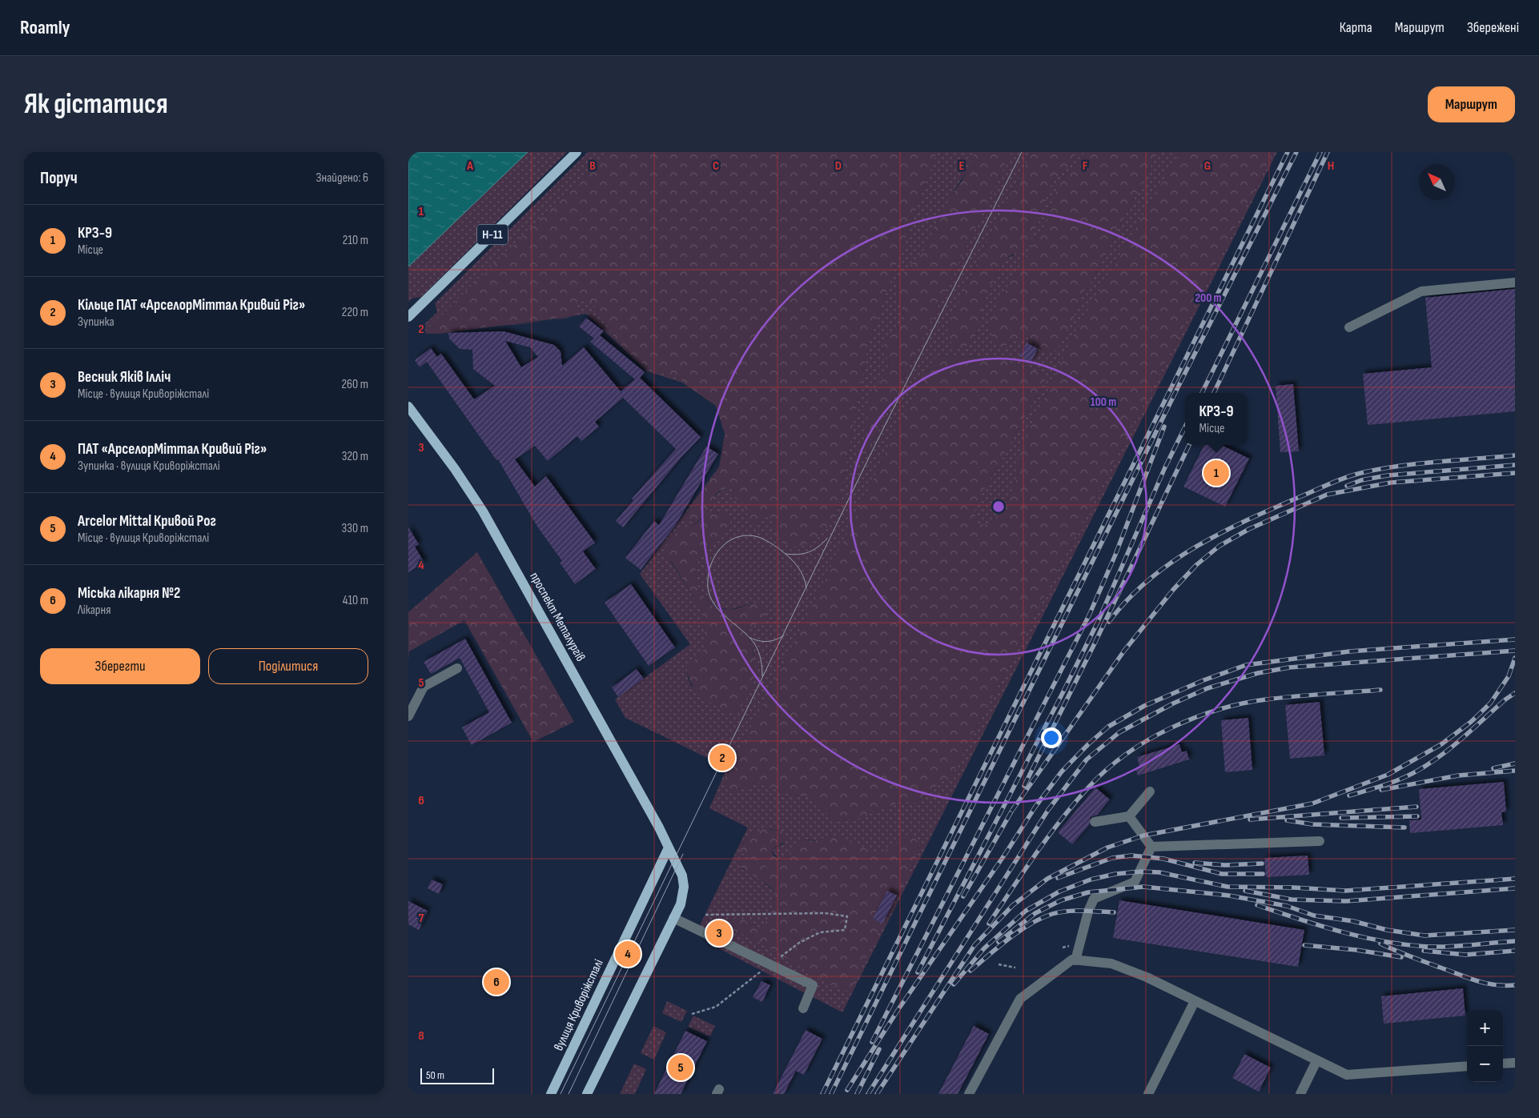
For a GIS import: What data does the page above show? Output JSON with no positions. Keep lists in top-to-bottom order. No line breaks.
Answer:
{"streets":{"main road":["Н-11","проспект Металургів","вулиця Криворіжсталі"]},"crossings":[["проспект Металургів","вулиця Криворіжсталі"]],"scale_bar":"50 m","north":"top left","page":{"header":"Roamly","nav":["Карта","Маршрут","Збережені"],"buttons":["Маршрут",["Зберегти","Поділитися"]],"title":"Як дістатися","heading":["Поруч","Знайдено: 6"],"list":[{"mark":"1","name":"КРЗ-9","note":"Місце","value":"210 m"},{"mark":"2","name":"Кільце ПАТ «АрселорМіттал Кривий Ріг»","note":"Зупинка","value":"220 m"},{"mark":"3","name":"Весник Яків Ілліч","note":"Місце · вулиця Криворіжсталі","value":"260 m"},{"mark":"4","name":"ПАТ «АрселорМіттал Кривий Ріг»","note":"Зупинка · вулиця Криворіжсталі","value":"320 m"},{"mark":"5","name":"Arcelor Mittal Кривой Рог","note":"Місце · вулиця Криворіжсталі","value":"330 m"},{"mark":"6","name":"Міська лікарня №2","note":"Лікарня","value":"410 m"}],"popup":["КРЗ-9","Місце"],"pins":["1","2","3","4","6","5"],"map_buttons":["+","−"],"scale":"50 m"},"grid":{"columns":["A","B","C","D","E","F","G","H"],"rows":["1","2","3","4","5","6","7","8"]},"rings":["200 m","100 m"]}
